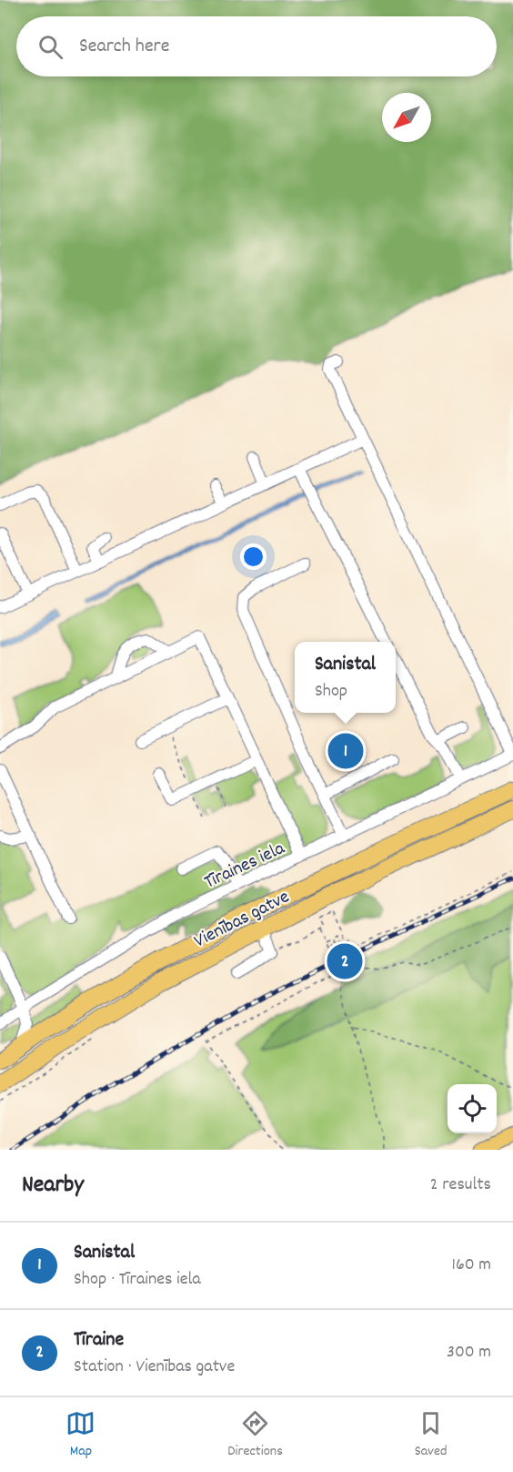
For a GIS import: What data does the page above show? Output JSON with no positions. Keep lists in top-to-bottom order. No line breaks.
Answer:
{"streets":{"highway":["Vienības gatve"],"street":["Tīraines iela"]},"north":"bottom left","page":{"search":"Search here","popup":["Sanistal","Shop"],"pins":["1","2"],"heading":["Nearby","2 results"],"list":[{"mark":"1","name":"Sanistal","note":"Shop · Tīraines iela","value":"160 m"},{"mark":"2","name":"Tīraine","note":"Station · Vienības gatve","value":"300 m"}],"nav":["Map","Directions","Saved"]}}
